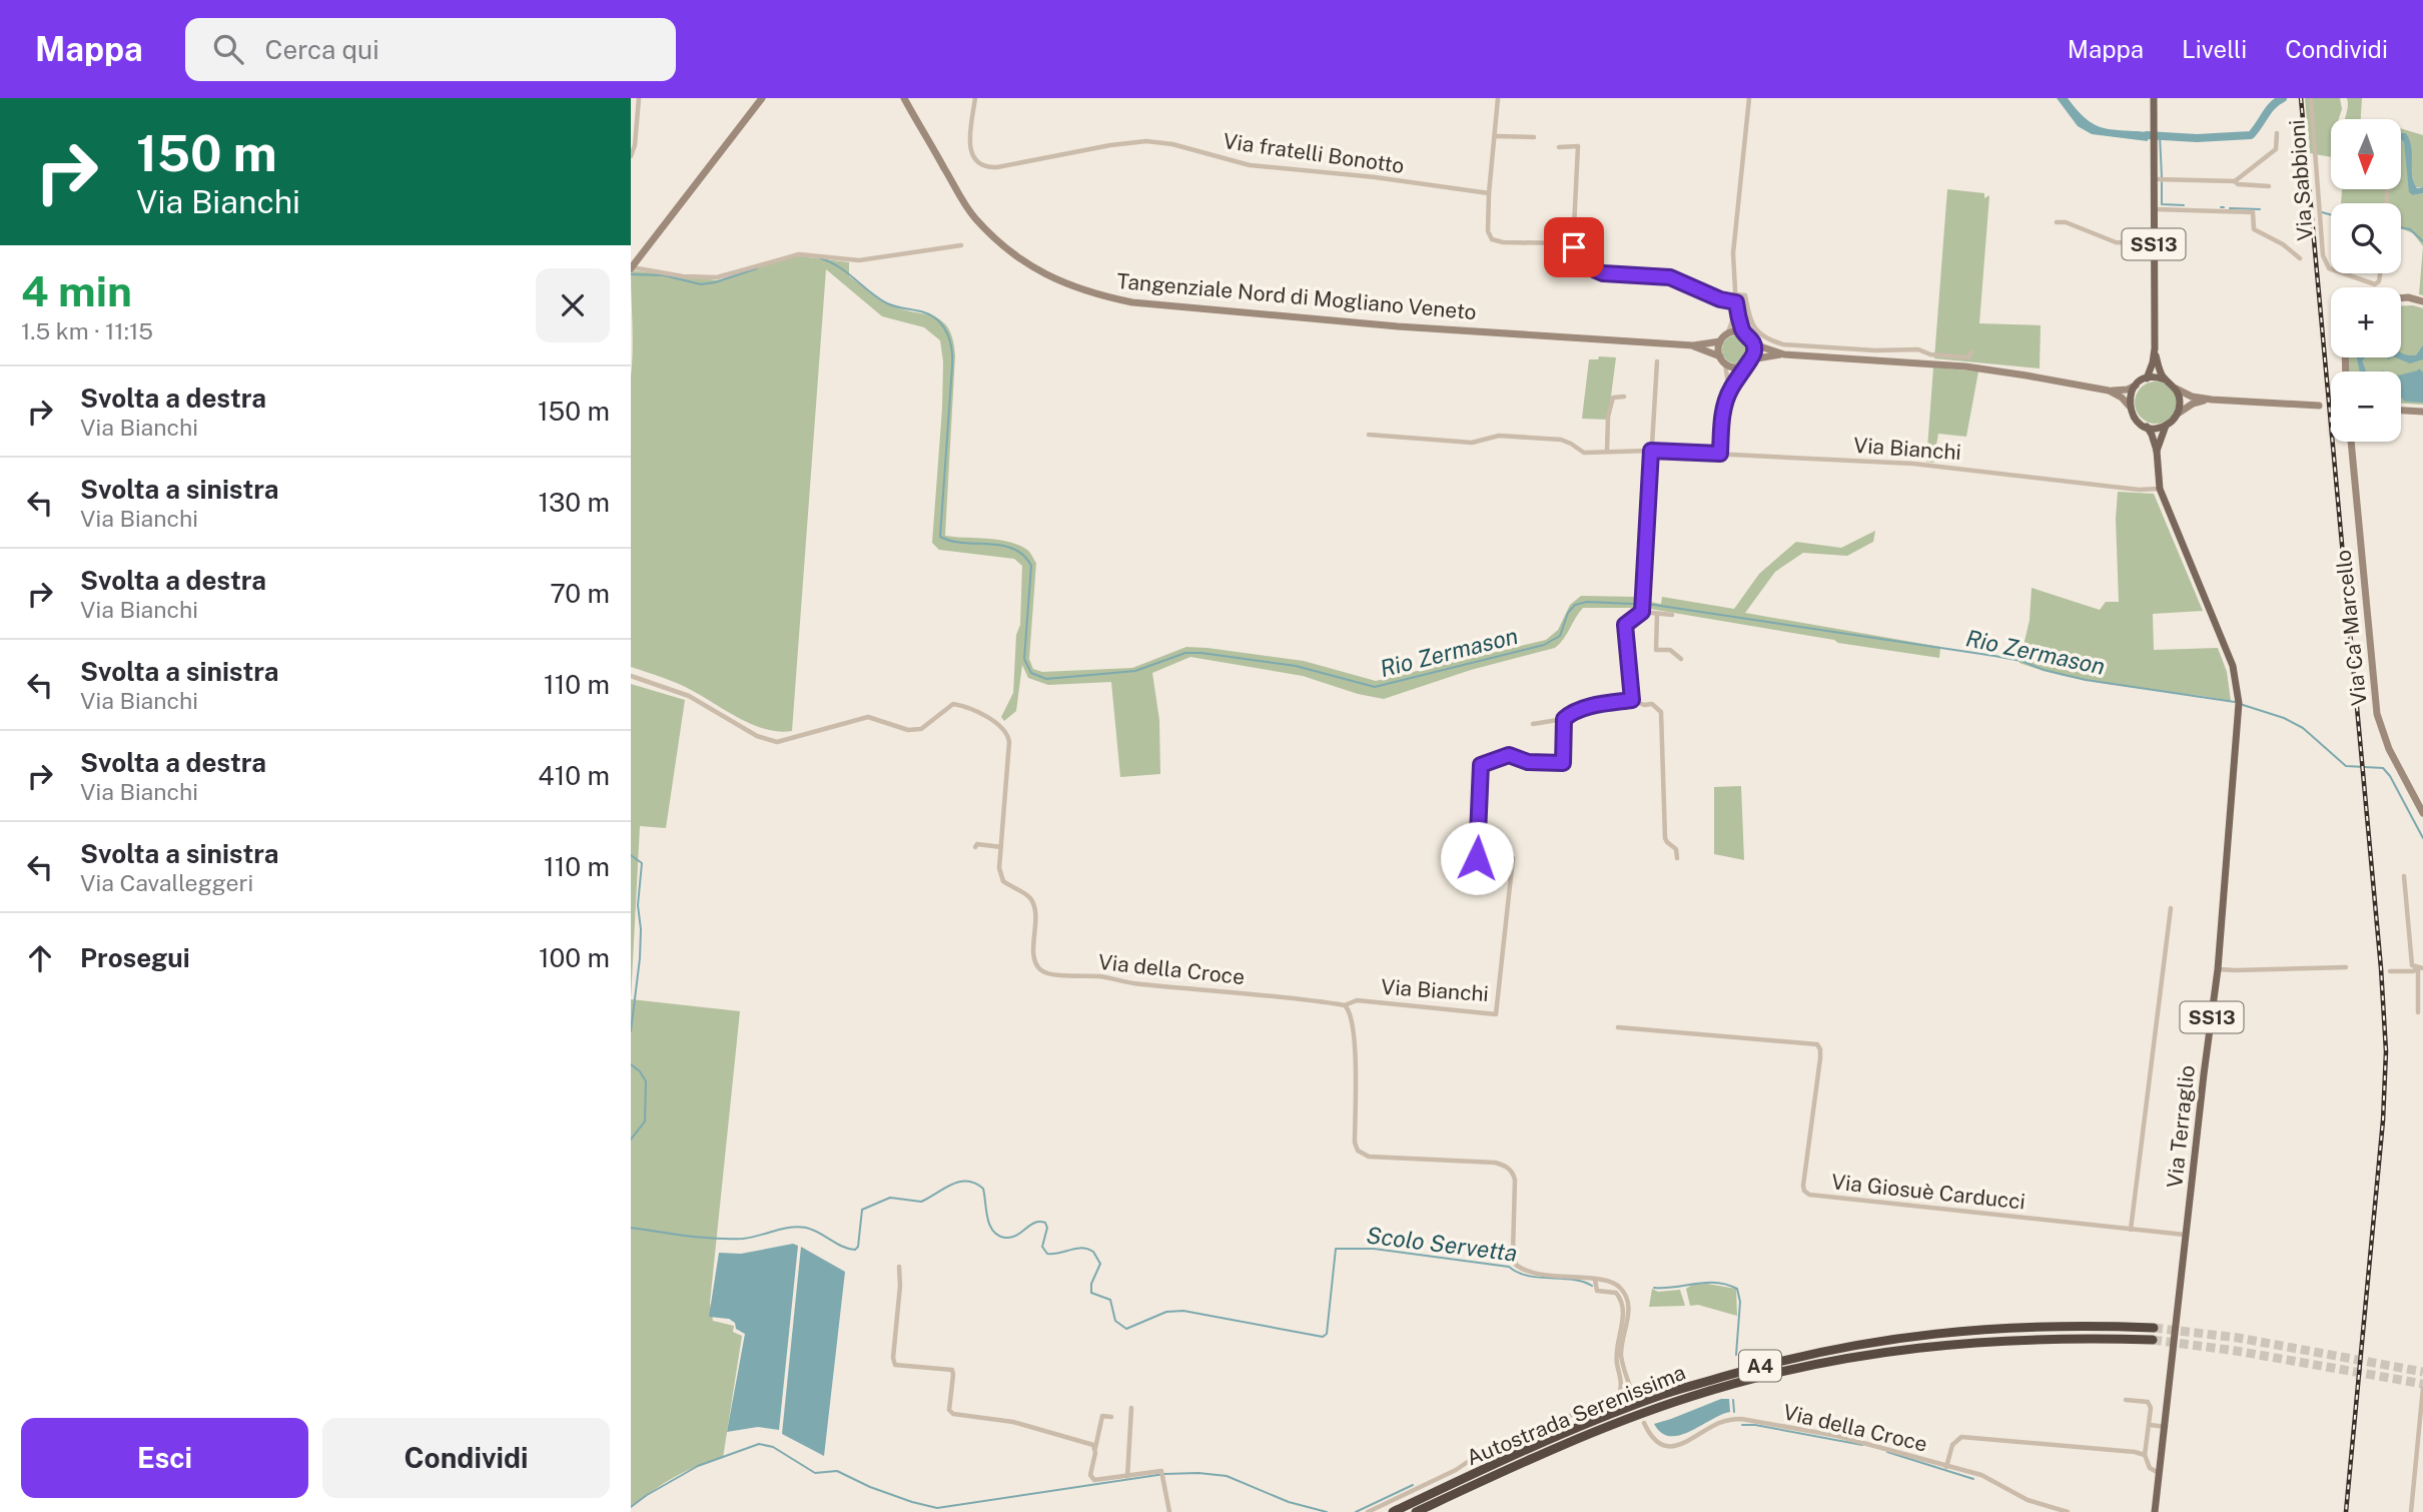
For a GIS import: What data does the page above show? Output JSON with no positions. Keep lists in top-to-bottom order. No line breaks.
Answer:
{"streets":{"highway":["A4","Autostrada Serenissima"],"main road":["SS13","Tangenziale Nord di Mogliano Veneto","Via Ca' Marcello","Via Terraglio"],"street":["Via fratelli Bonotto","Via Sabbioni","Via Bianchi","Via della Croce","Via Giosuè Carducci"]},"crossings":[["SS13","Via Bianchi"],["SS13","Via Terraglio"],["Via Bianchi","Via della Croce"],["Via Bianchi","Via Terraglio"],["Via Terraglio","Via Giosuè Carducci"]],"water":["Rio Zermason","Scolo Servetta"],"north":"bottom","page":{"header":"Mappa","search":"Cerca qui","nav":["Mappa","Livelli","Condividi"],"turn":["150 m","Via Bianchi"],"map_buttons":["+","−"],"heading":["4 min","1.5 km · 11:15"],"list":[{"name":"Svolta a destra","note":"Via Bianchi","value":"150 m"},{"name":"Svolta a sinistra","note":"Via Bianchi","value":"130 m"},{"name":"Svolta a destra","note":"Via Bianchi","value":"70 m"},{"name":"Svolta a sinistra","note":"Via Bianchi","value":"110 m"},{"name":"Svolta a destra","note":"Via Bianchi","value":"410 m"},{"name":"Svolta a sinistra","note":"Via Cavalleggeri","value":"110 m"},{"name":"Prosegui","value":"100 m"}],"buttons":["Esci","Condividi"]}}
